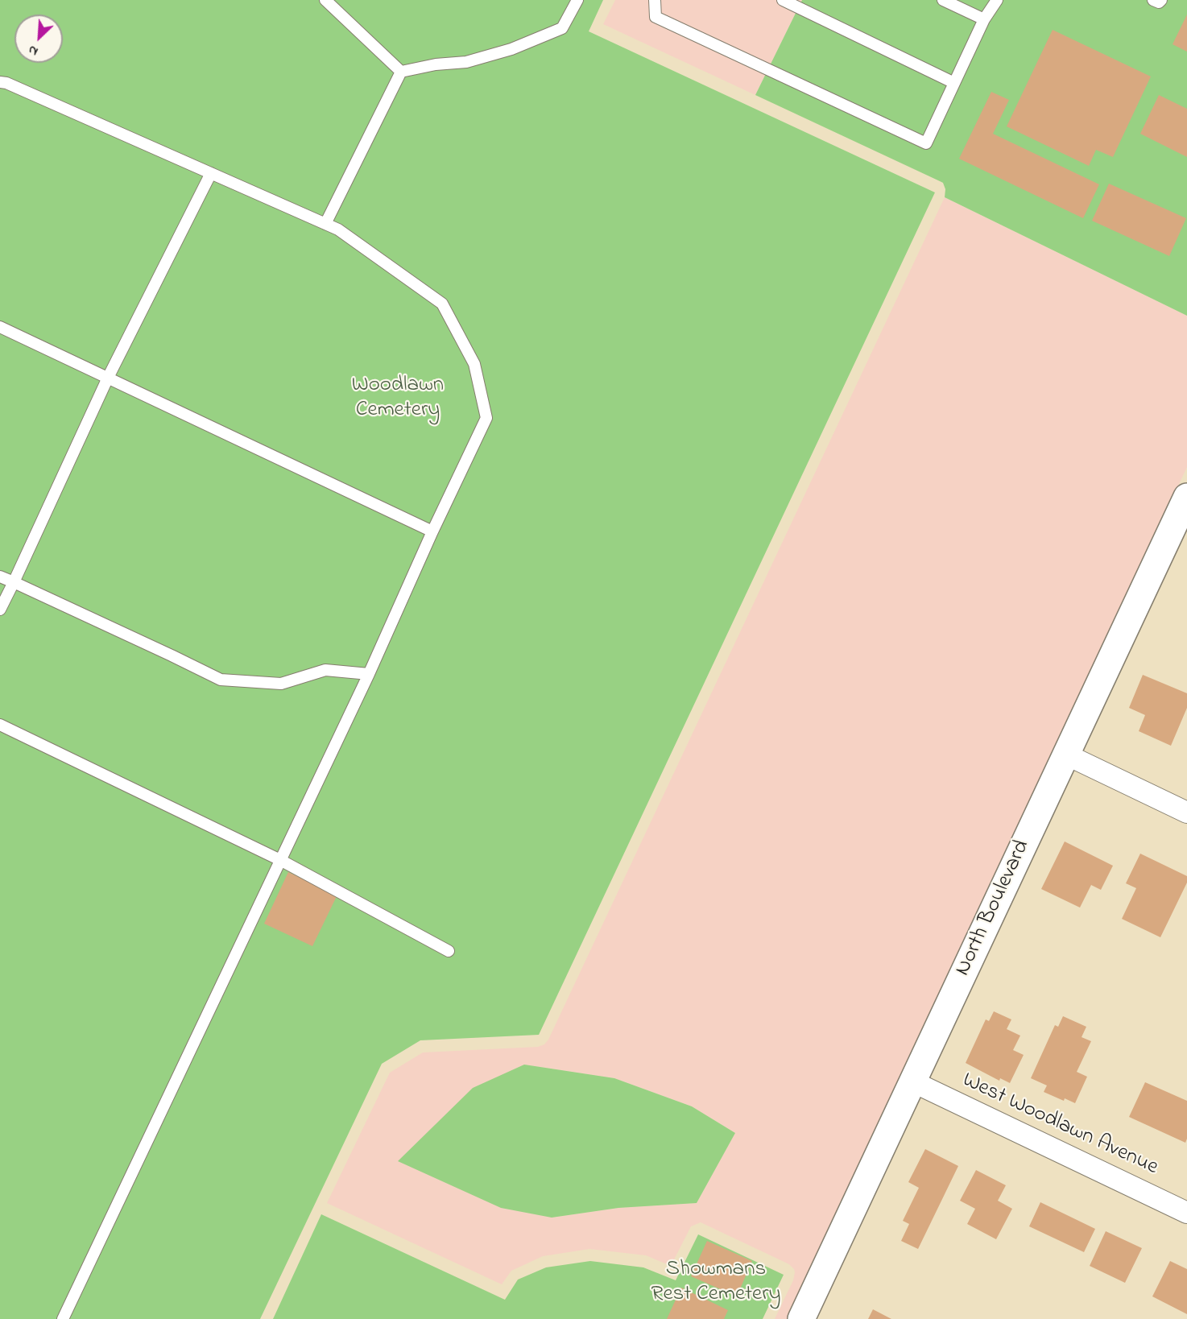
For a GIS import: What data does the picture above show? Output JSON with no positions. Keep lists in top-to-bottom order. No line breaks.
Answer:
{"streets":{"street":["North Boulevard","West Woodlawn Avenue"]},"crossings":[["North Boulevard","West Woodlawn Avenue"]],"parks":["Woodlawn Cemetery","Showmans Rest Cemetery"],"north":"bottom left"}
